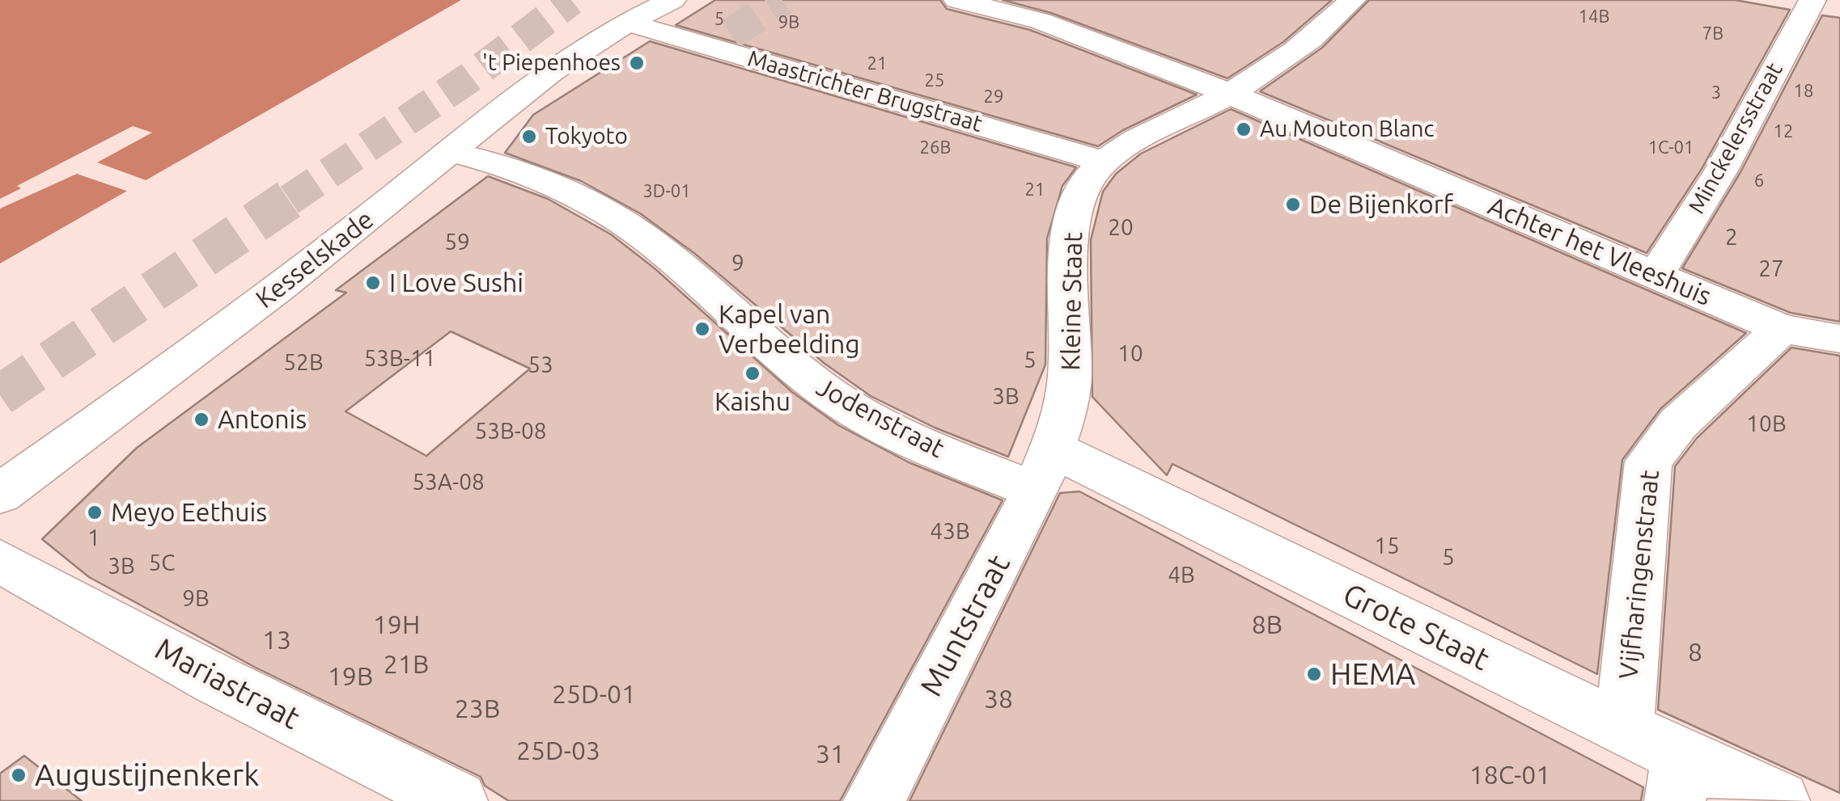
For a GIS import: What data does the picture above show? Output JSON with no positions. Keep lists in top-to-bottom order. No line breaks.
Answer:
{"streets":{"street":["Maastrichter Brugstraat","Minckelersstraat","Achter het Vleeshuis","Kesselskade","Kleine Staat","Jodenstraat","Vijfharingenstraat","Muntstraat","Grote Staat","Mariastraat"]},"crossings":[["Maastrichter Brugstraat","Kesselskade"],["Maastrichter Brugstraat","Kleine Staat"],["Minckelersstraat","Achter het Vleeshuis"],["Achter het Vleeshuis","Vijfharingenstraat"],["Kesselskade","Jodenstraat"],["Kleine Staat","Jodenstraat"],["Kleine Staat","Muntstraat"],["Kleine Staat","Grote Staat"],["Jodenstraat","Muntstraat"],["Jodenstraat","Grote Staat"],["Vijfharingenstraat","Grote Staat"],["Muntstraat","Grote Staat"]],"places":["'t Piepenhoes","Au Mouton Blanc","Tokyoto","De Bijenkorf","I Love Sushi","Kapel van Verbeelding","Kaishu","Antonis","Meyo Eethuis","HEMA","Augustijnenkerk"],"house_numbers":["14B","5","9B","7B","21","25","18","3","29","12","26B","1C-01","6","21","3D-01","20","2","59","9","27","10","53B-11","5","52B","53","3B","10B","53B-08","53A-08","43B","1","15","5","5C","3B","4B","9B","19H","8B","13","8","21B","19B","25D-01","38","23B","25D-03","31","18C-01"]}
